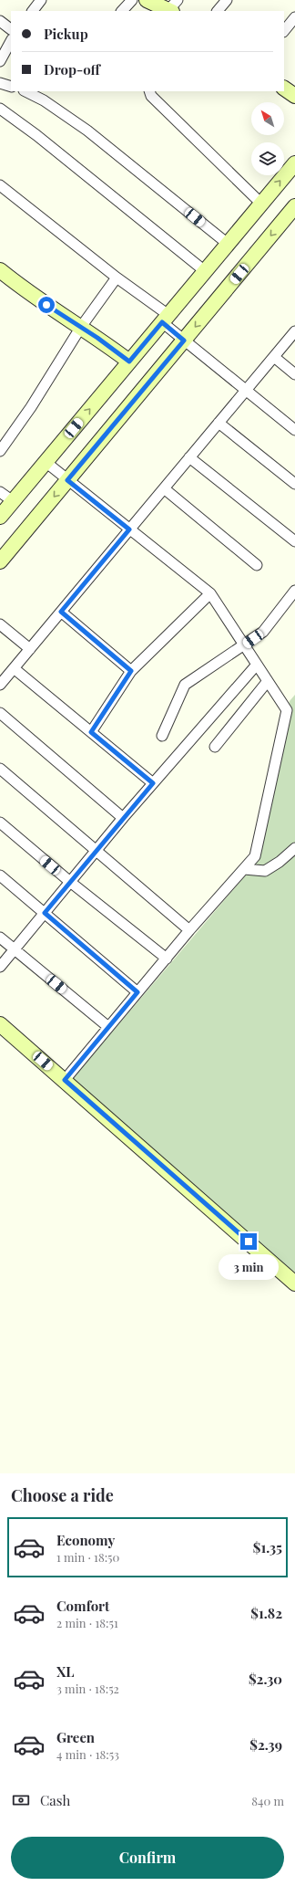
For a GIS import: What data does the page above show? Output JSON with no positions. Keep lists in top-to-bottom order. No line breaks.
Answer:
{"north":"top left","page":{"banner":["Pickup","Drop-off"],"bubble":"3 min","heading":"Choose a ride","list":[{"name":"Economy","note":"1 min · 18:50","value":"$1.35"},{"name":"Comfort","note":"2 min · 18:51","value":"$1.82"},{"name":"XL","note":"3 min · 18:52","value":"$2.30"},{"name":"Green","note":"4 min · 18:53","value":"$2.39"}],"pay":["Cash","840 m"],"buttons":"Confirm"}}
